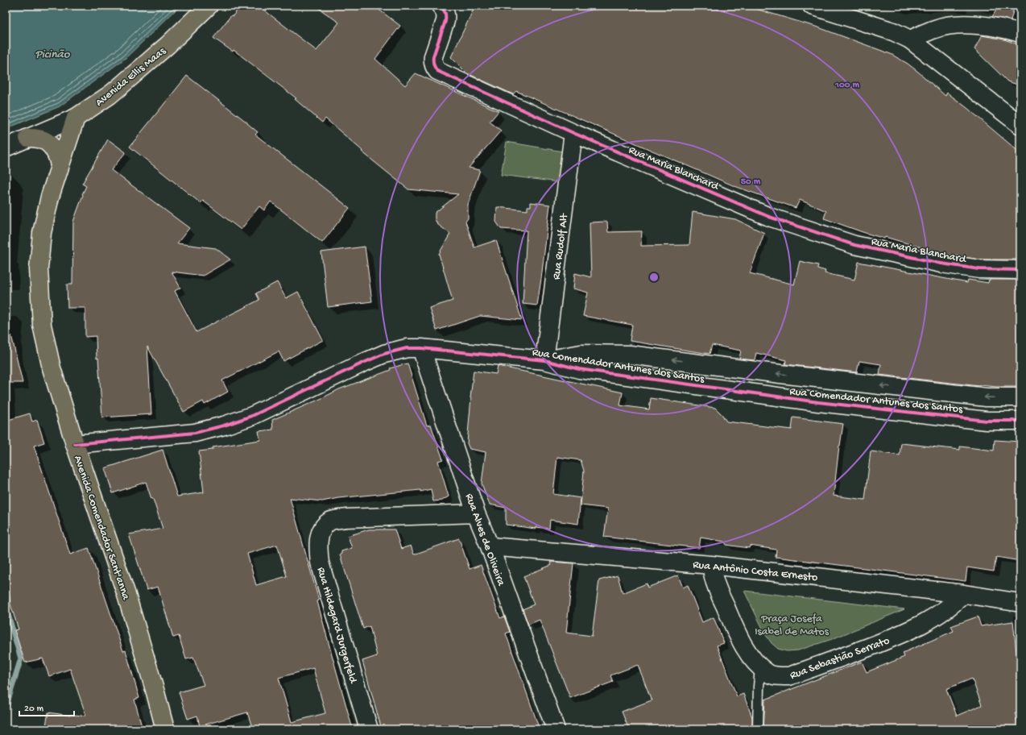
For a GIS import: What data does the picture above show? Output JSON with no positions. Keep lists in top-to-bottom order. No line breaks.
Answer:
{"streets":{"main road":["Avenida Ellis Maas","Avenida Comendador Sant'anna"],"street":["Rua Maria Blanchard","Rua Rudolf Alt","Rua Comendador Antunes dos Santos","Rua Alves de Oliveira","Rua Antônio Costa Ernesto","Rua Hildegard Jurgerfeld","Rua Sebastião Serrato"]},"crossings":[["Avenida Ellis Maas","Avenida Comendador Sant'anna"],["Rua Maria Blanchard","Rua Rudolf Alt"],["Rua Rudolf Alt","Rua Comendador Antunes dos Santos"],["Rua Comendador Antunes dos Santos","Avenida Comendador Sant'anna"],["Rua Comendador Antunes dos Santos","Rua Alves de Oliveira"],["Rua Alves de Oliveira","Rua Antônio Costa Ernesto"],["Rua Alves de Oliveira","Rua Hildegard Jurgerfeld"],["Rua Antônio Costa Ernesto","Rua Sebastião Serrato"]],"water":["Picinão"],"parks":["Praça Josefa Isabel de Matos"],"scale_bar":"20 m","rings":["100 m","50 m"]}
